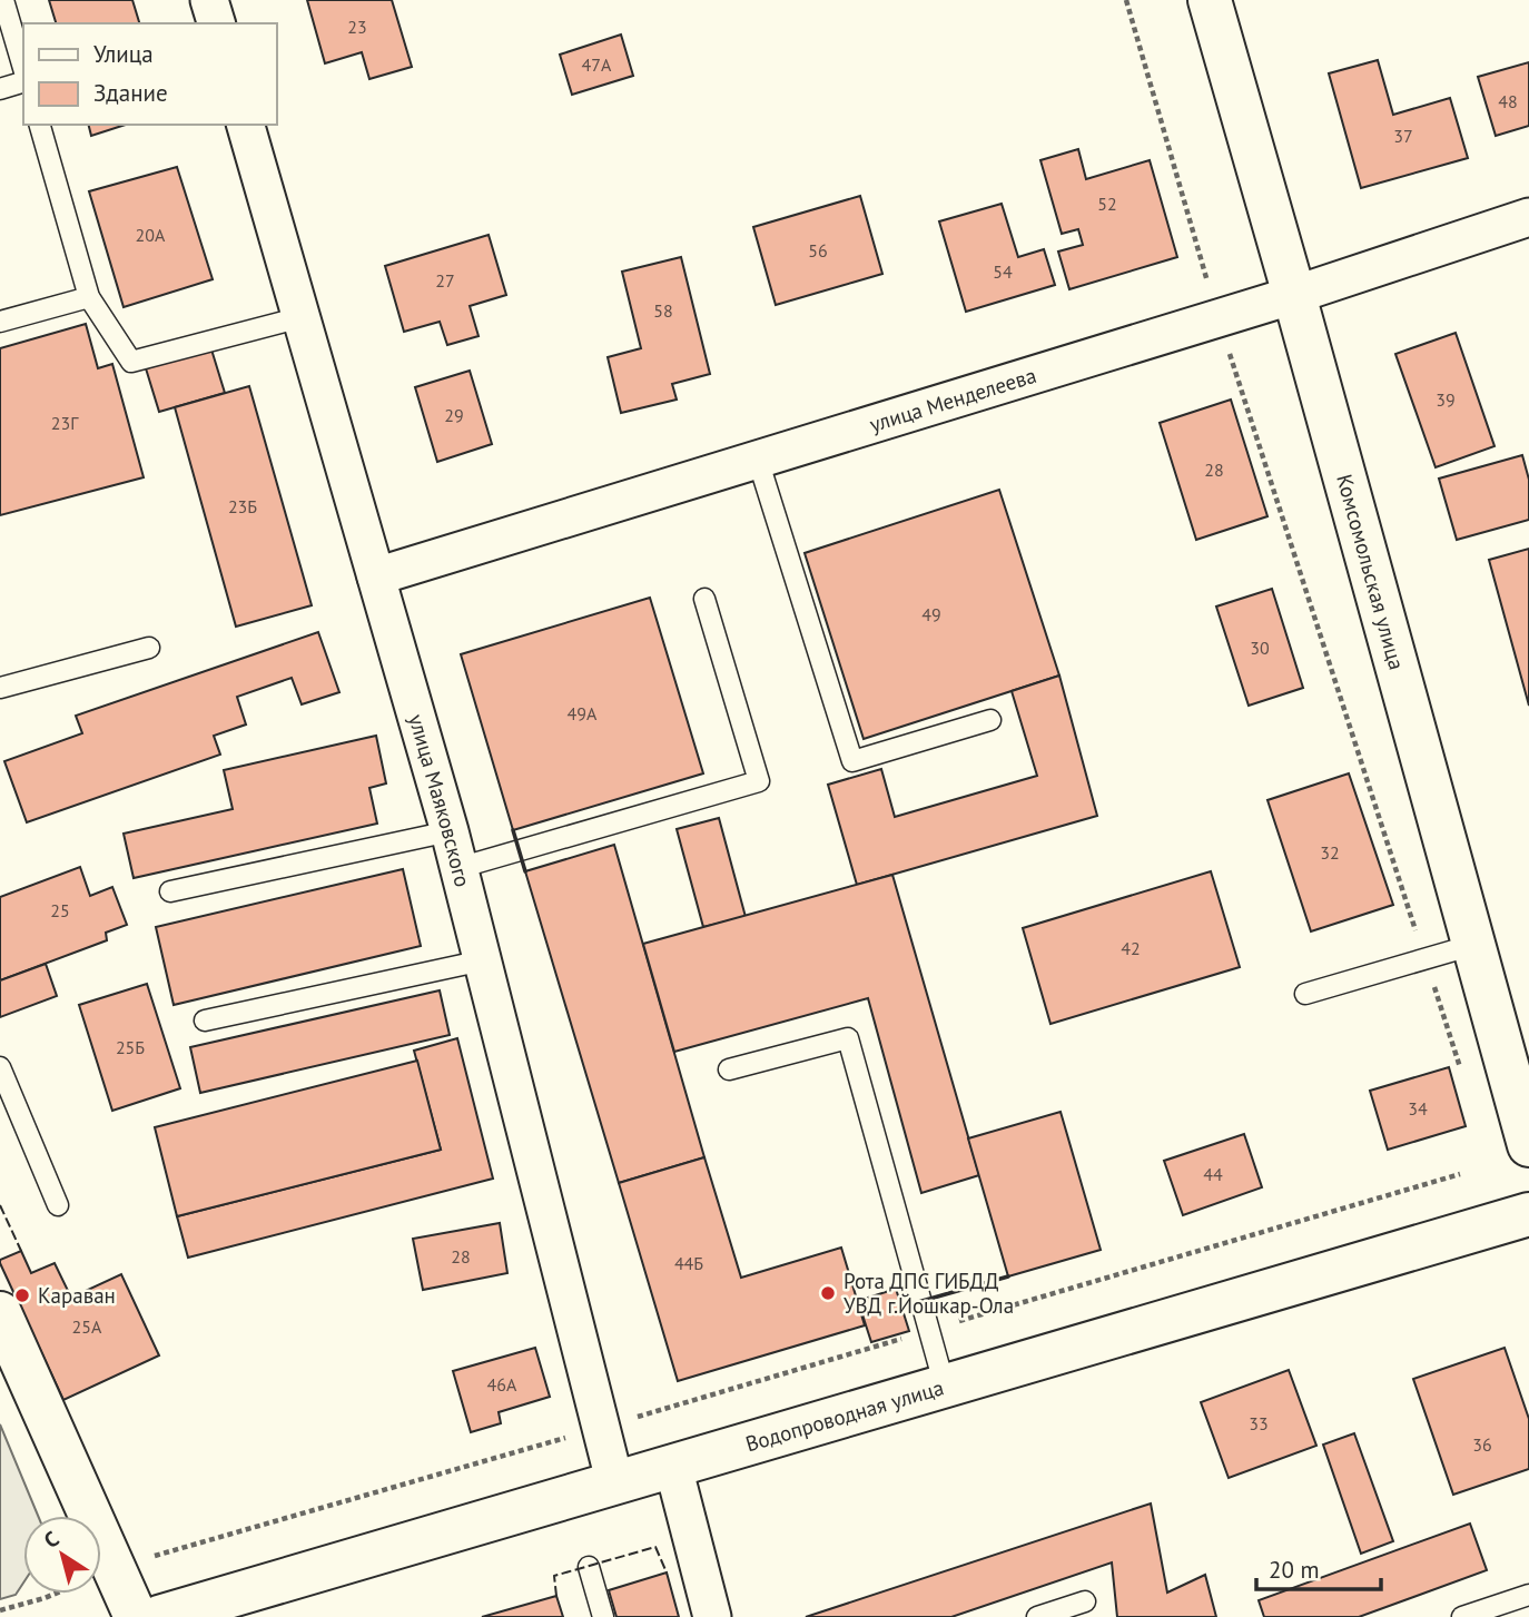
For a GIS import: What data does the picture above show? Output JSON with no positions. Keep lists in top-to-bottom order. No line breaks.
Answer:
{"streets":{"main road":["Комсомольская улица","Водопроводная улица"],"street":["улица Менделеева","улица Маяковского"]},"crossings":[["улица Менделеева","Комсомольская улица"],["улица Менделеева","улица Маяковского"],["улица Маяковского","Водопроводная улица"]],"places":["Рота ДПС ГИБДД УВД г.Йошкар-Ола","Караван"],"house_numbers":["23","47А","48","37","52","20А","56","54","27","58","39","29","23Г","28","23Б","49","30","49А","32","25","42","25Б","34","44","28","44Б","25А","46А","33","36"],"legend":["Улица","Здание"],"scale_bar":"20 m","north":"top left"}
